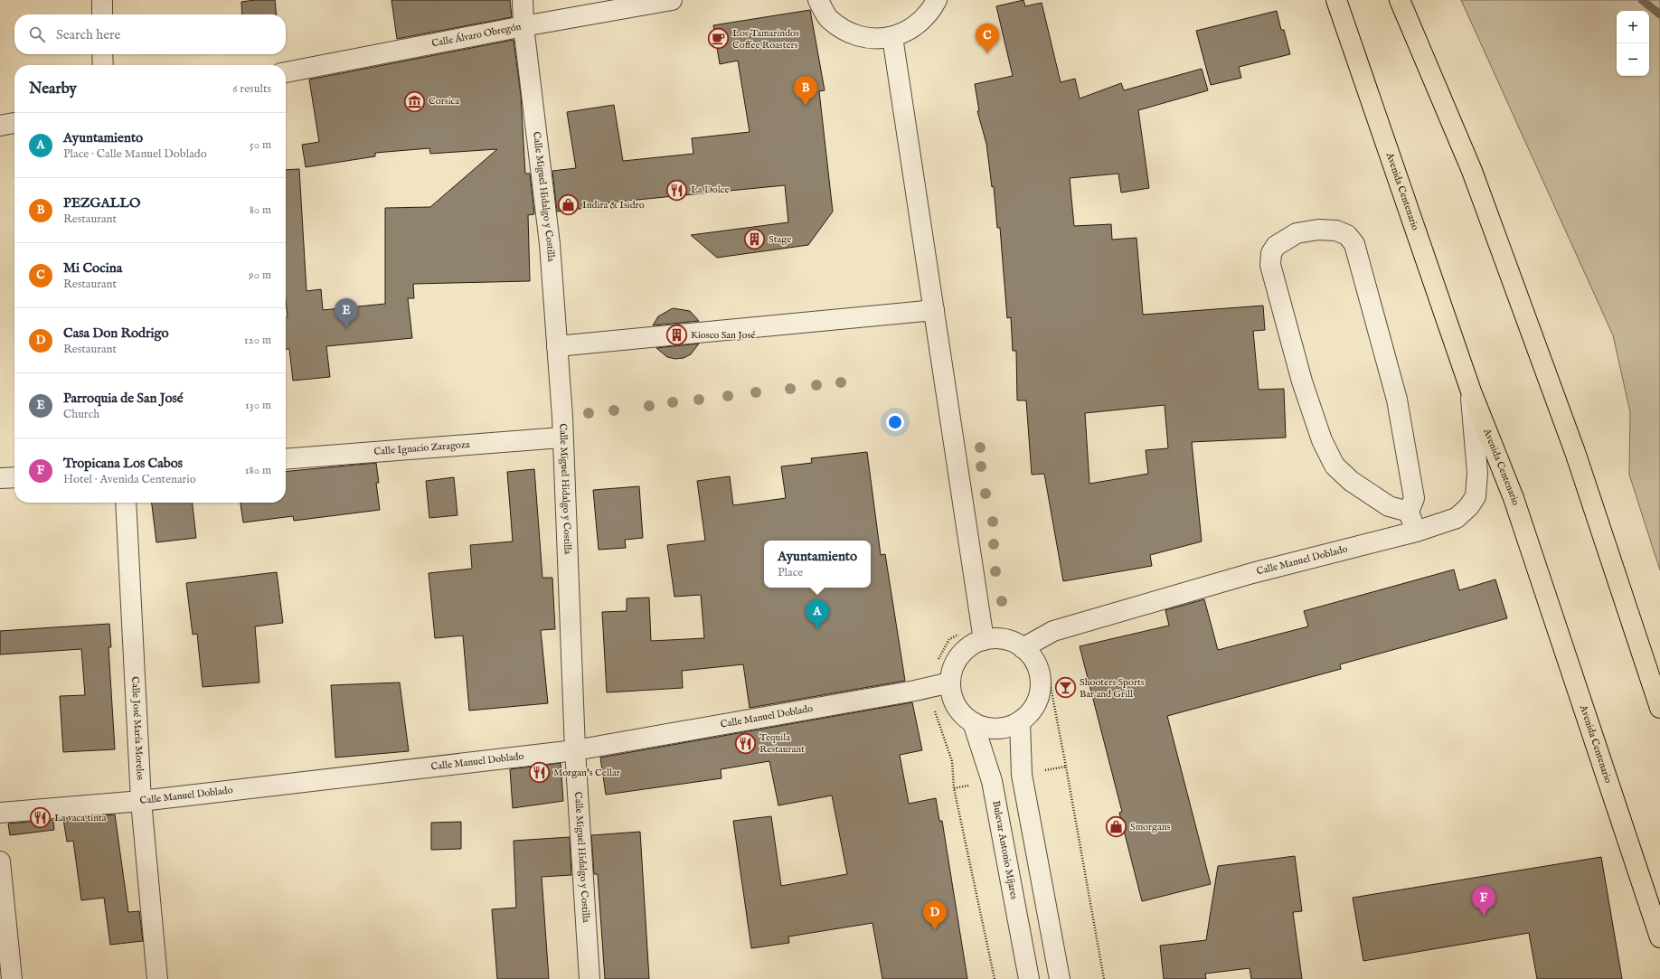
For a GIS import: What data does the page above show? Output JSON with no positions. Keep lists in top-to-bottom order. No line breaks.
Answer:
{"streets":{"main road":["Avenida Centenario"],"street":["Calle Álvaro Obregón","Calle Miguel Hidalgo y Costilla","Calle Ignacio Zaragoza","Calle Manuel Doblado","Calle José María Morelos","Bulevar Antonio Mijares"]},"crossings":[["Calle Álvaro Obregón","Calle Miguel Hidalgo y Costilla"],["Avenida Centenario","Calle Manuel Doblado"],["Calle Miguel Hidalgo y Costilla","Calle Ignacio Zaragoza"],["Calle Miguel Hidalgo y Costilla","Calle Manuel Doblado"],["Calle Manuel Doblado","Calle José María Morelos"],["Calle Manuel Doblado","Bulevar Antonio Mijares"]],"places":{"cafe":["Los Tamarindos Coffee Roasters"],"museum":["Corsica"],"restaurant":["La Dolce","Tequila Restaurant","Morgan's Cellar","La vaca tinta"],"shop":["Indira & Isidro","Smorgans"],"building":["Stage","Kiosco San José"],"bar":["Shooters Sports Bar and Grill"]},"page":{"map_buttons":["+","−"],"search":"Search here","pins":["C","B","E","A","F","D"],"heading":["Nearby","6 results"],"list":[{"mark":"A","name":"Ayuntamiento","note":"Place · Calle Manuel Doblado","value":"50 m"},{"mark":"B","name":"PEZGALLO","note":"Restaurant","value":"80 m"},{"mark":"C","name":"Mi Cocina","note":"Restaurant","value":"90 m"},{"mark":"D","name":"Casa Don Rodrigo","note":"Restaurant","value":"120 m"},{"mark":"E","name":"Parroquia de San José","note":"Church","value":"130 m"},{"mark":"F","name":"Tropicana Los Cabos","note":"Hotel · Avenida Centenario","value":"180 m"}],"popup":["Ayuntamiento","Place"]}}
